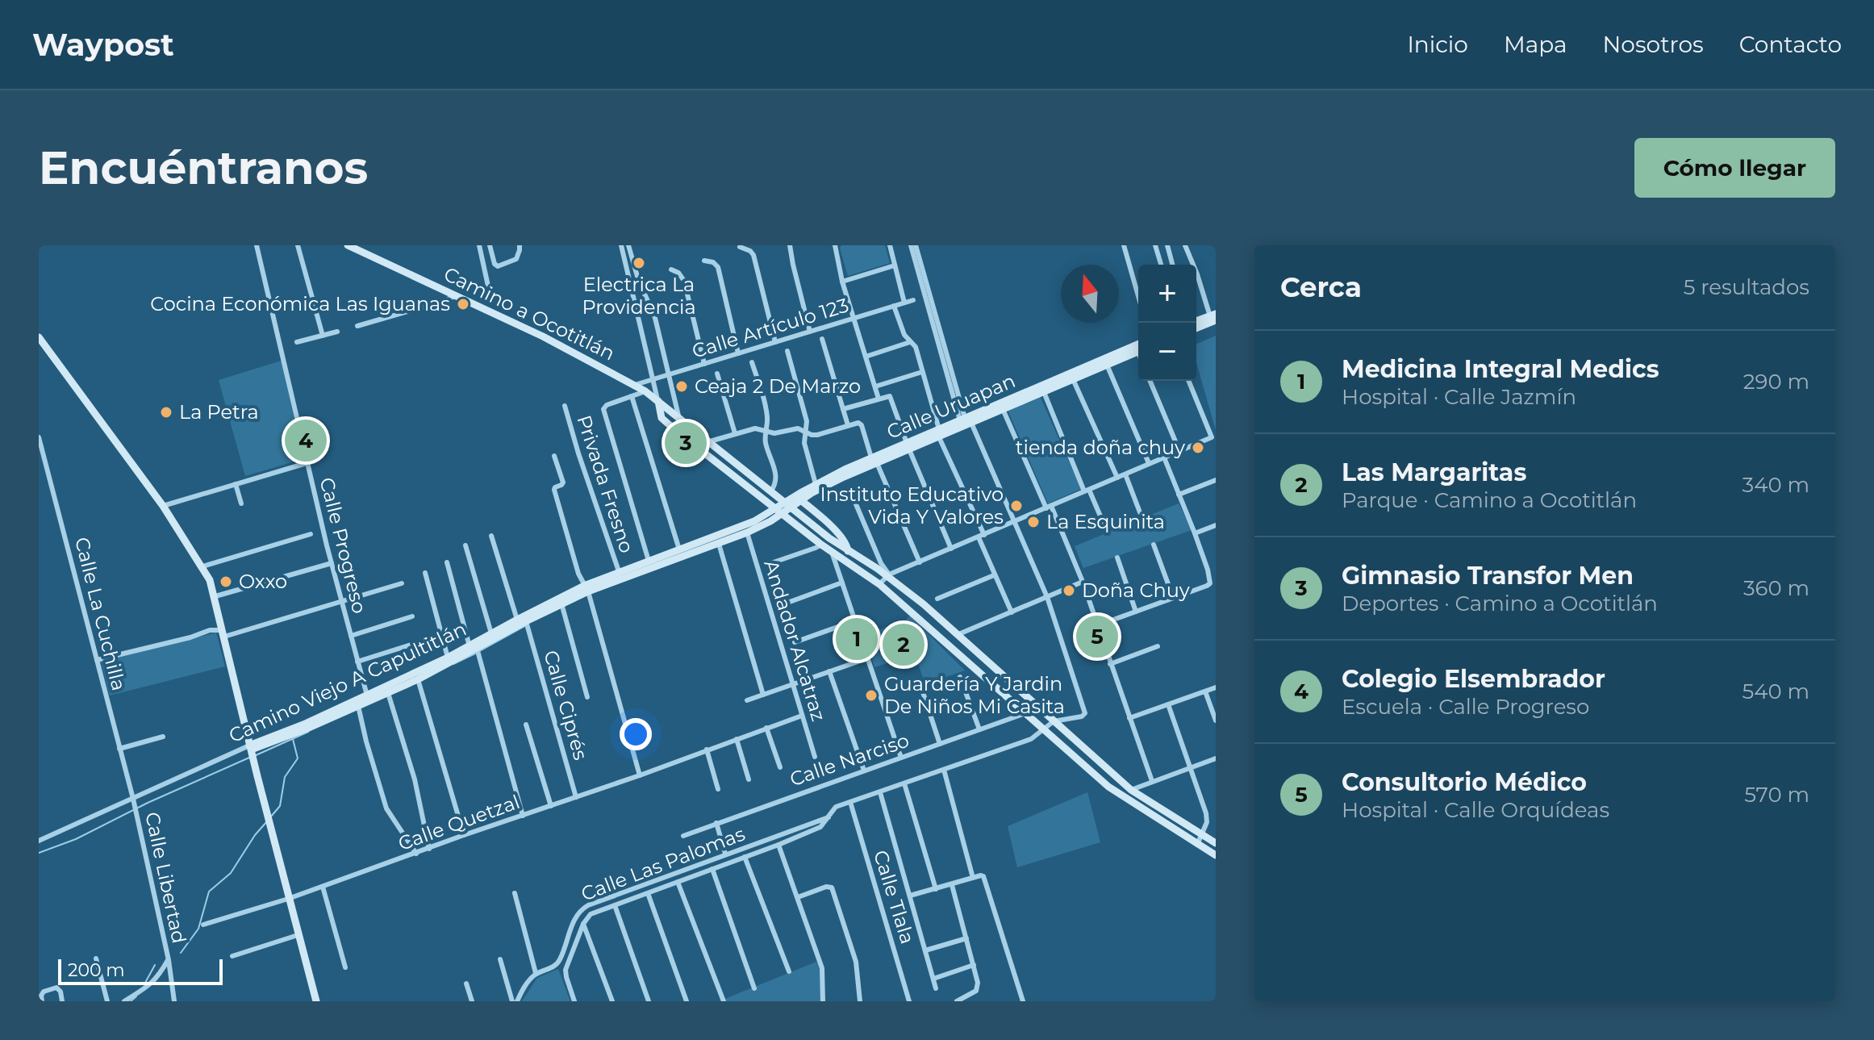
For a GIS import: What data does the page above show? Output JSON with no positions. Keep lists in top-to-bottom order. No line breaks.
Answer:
{"streets":{"main road":["Camino a Ocotitlán","Calle Uruapan","Camino Viejo A Capultitlán"],"street":["Calle Artículo 123","Privada Fresno","Calle Progreso","Calle La Cuchilla","Andador Alcatraz","Calle Ciprés","Calle Narciso","Calle Quetzal","Calle Las Palomas","Calle Libertad","Calle Tlala"]},"crossings":[["Camino a Ocotitlán","Calle Artículo 123"],["Camino a Ocotitlán","Calle Uruapan"],["Camino a Ocotitlán","Camino Viejo A Capultitlán"],["Camino a Ocotitlán","Calle Narciso"],["Camino a Ocotitlán","Calle Las Palomas"],["Calle Uruapan","Camino Viejo A Capultitlán"],["Privada Fresno","Camino Viejo A Capultitlán"],["Calle Progreso","Camino Viejo A Capultitlán"],["Calle La Cuchilla","Camino Viejo A Capultitlán"],["Calle La Cuchilla","Calle Libertad"],["Andador Alcatraz","Camino Viejo A Capultitlán"],["Andador Alcatraz","Calle Quetzal"],["Camino Viejo A Capultitlán","Calle Ciprés"],["Camino Viejo A Capultitlán","Calle Libertad"],["Calle Ciprés","Calle Quetzal"],["Calle Las Palomas","Calle Tlala"]],"places":["Electrica La Providencia","Cocina Económica Las Iguanas","Ceaja 2 De Marzo","La Petra","tienda doña chuy","Instituto Educativo Vida Y Valores","La Esquinita","Oxxo","Doña Chuy","Guardería Y Jardin De Niños Mi Casita"],"scale_bar":"200 m","north":"top","page":{"header":"Waypost","nav":["Inicio","Mapa","Nosotros","Contacto"],"buttons":"Cómo llegar","title":"Encuéntranos","heading":["Cerca","5 resultados"],"map_buttons":["+","−"],"list":[{"mark":"1","name":"Medicina Integral Medics","note":"Hospital · Calle Jazmín","value":"290 m"},{"mark":"2","name":"Las Margaritas","note":"Parque · Camino a Ocotitlán","value":"340 m"},{"mark":"3","name":"Gimnasio Transfor Men","note":"Deportes · Camino a Ocotitlán","value":"360 m"},{"mark":"4","name":"Colegio Elsembrador","note":"Escuela · Calle Progreso","value":"540 m"},{"mark":"5","name":"Consultorio Médico","note":"Hospital · Calle Orquídeas","value":"570 m"}],"pins":["4","3","5","1","2"],"scale":"200 m"}}
